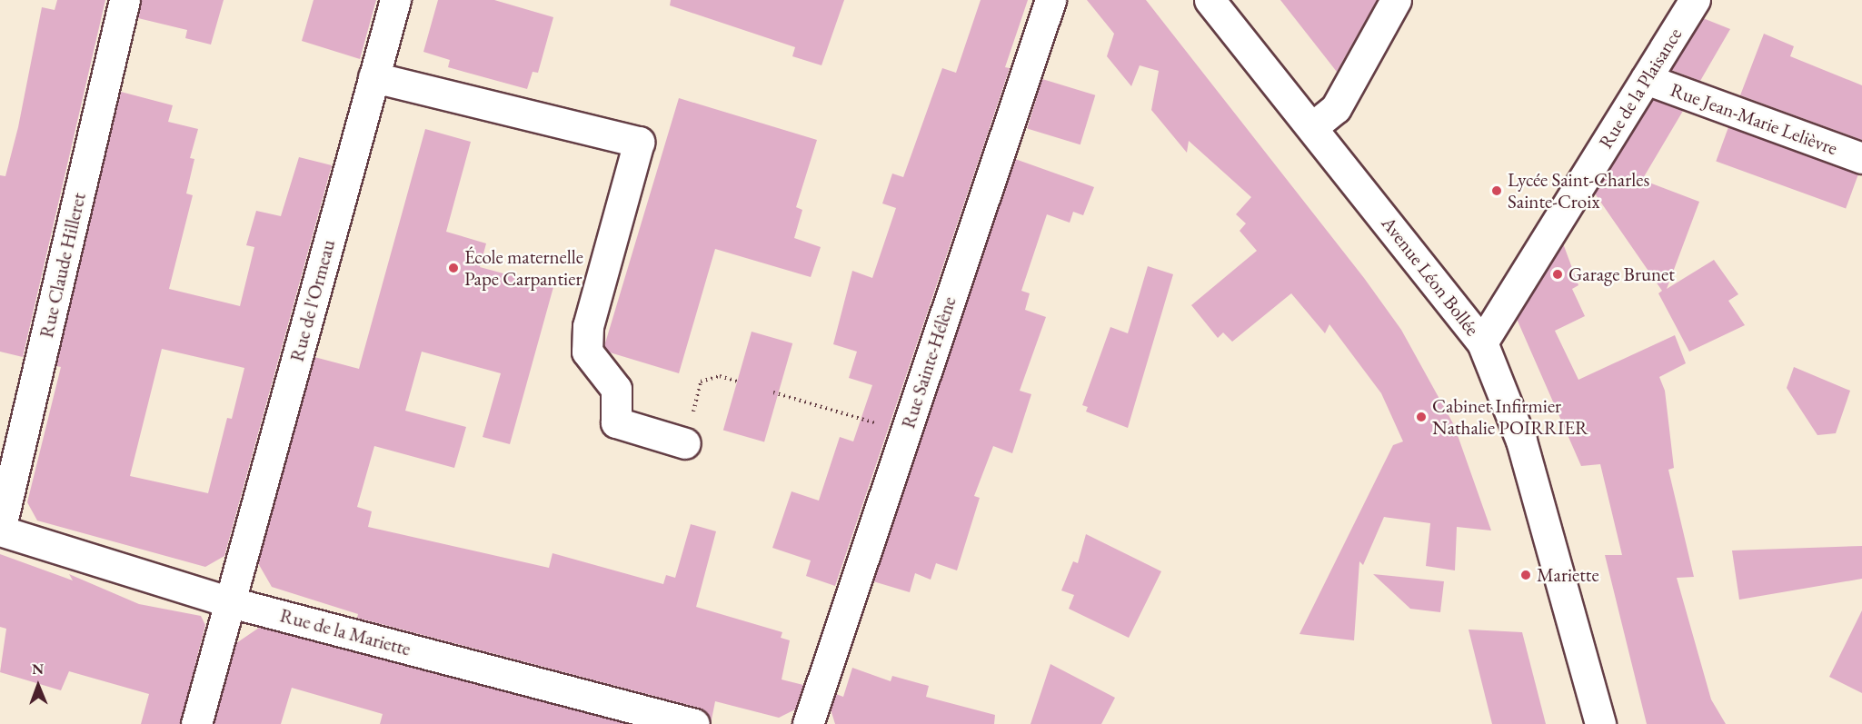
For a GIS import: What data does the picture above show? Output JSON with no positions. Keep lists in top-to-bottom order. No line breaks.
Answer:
{"streets":{"street":["Rue de la Plaisance","Rue Jean-Marie Lelièvre","Rue Claude Hilleret","Avenue Léon Bollée","Rue de l'Ormeau","Rue Sainte-Hélène","Rue de la Mariette"]},"crossings":[["Rue de la Plaisance","Rue Jean-Marie Lelièvre"],["Rue de la Plaisance","Avenue Léon Bollée"],["Rue Claude Hilleret","Rue de la Mariette"],["Rue de l'Ormeau","Rue de la Mariette"]],"places":["Lycée Saint-Charles Sainte-Croix","École maternelle Pape Carpantier","Garage Brunet","Cabinet Infirmier Nathalie POIRRIER","Mariette"],"north":"top"}
